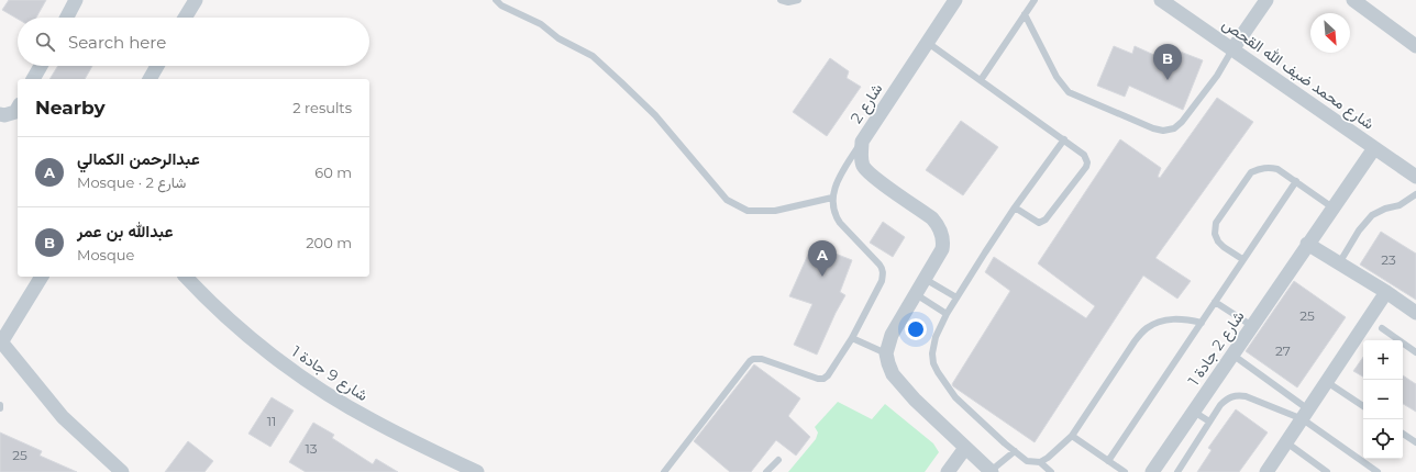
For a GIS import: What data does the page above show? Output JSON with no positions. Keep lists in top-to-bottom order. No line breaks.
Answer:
{"streets":{"street":["شارع محمد ضيف الله القحص","شارع 2","شارع 2 جادة 1","شارع 9 جادة 1"]},"crossings":[["شارع محمد ضيف الله القحص","شارع 2 جادة 1"]],"house_numbers":["23","25","27","11","13","25"],"north":"bottom right","page":{"search":"Search here","pins":["B","A"],"heading":["Nearby","2 results"],"list":[{"mark":"A","name":"عبدالرحمن الكمالي","note":"Mosque · شارع 2","value":"60 m"},{"mark":"B","name":"عبدالله بن عمر","note":"Mosque","value":"200 m"}],"map_buttons":["+","−"]}}
